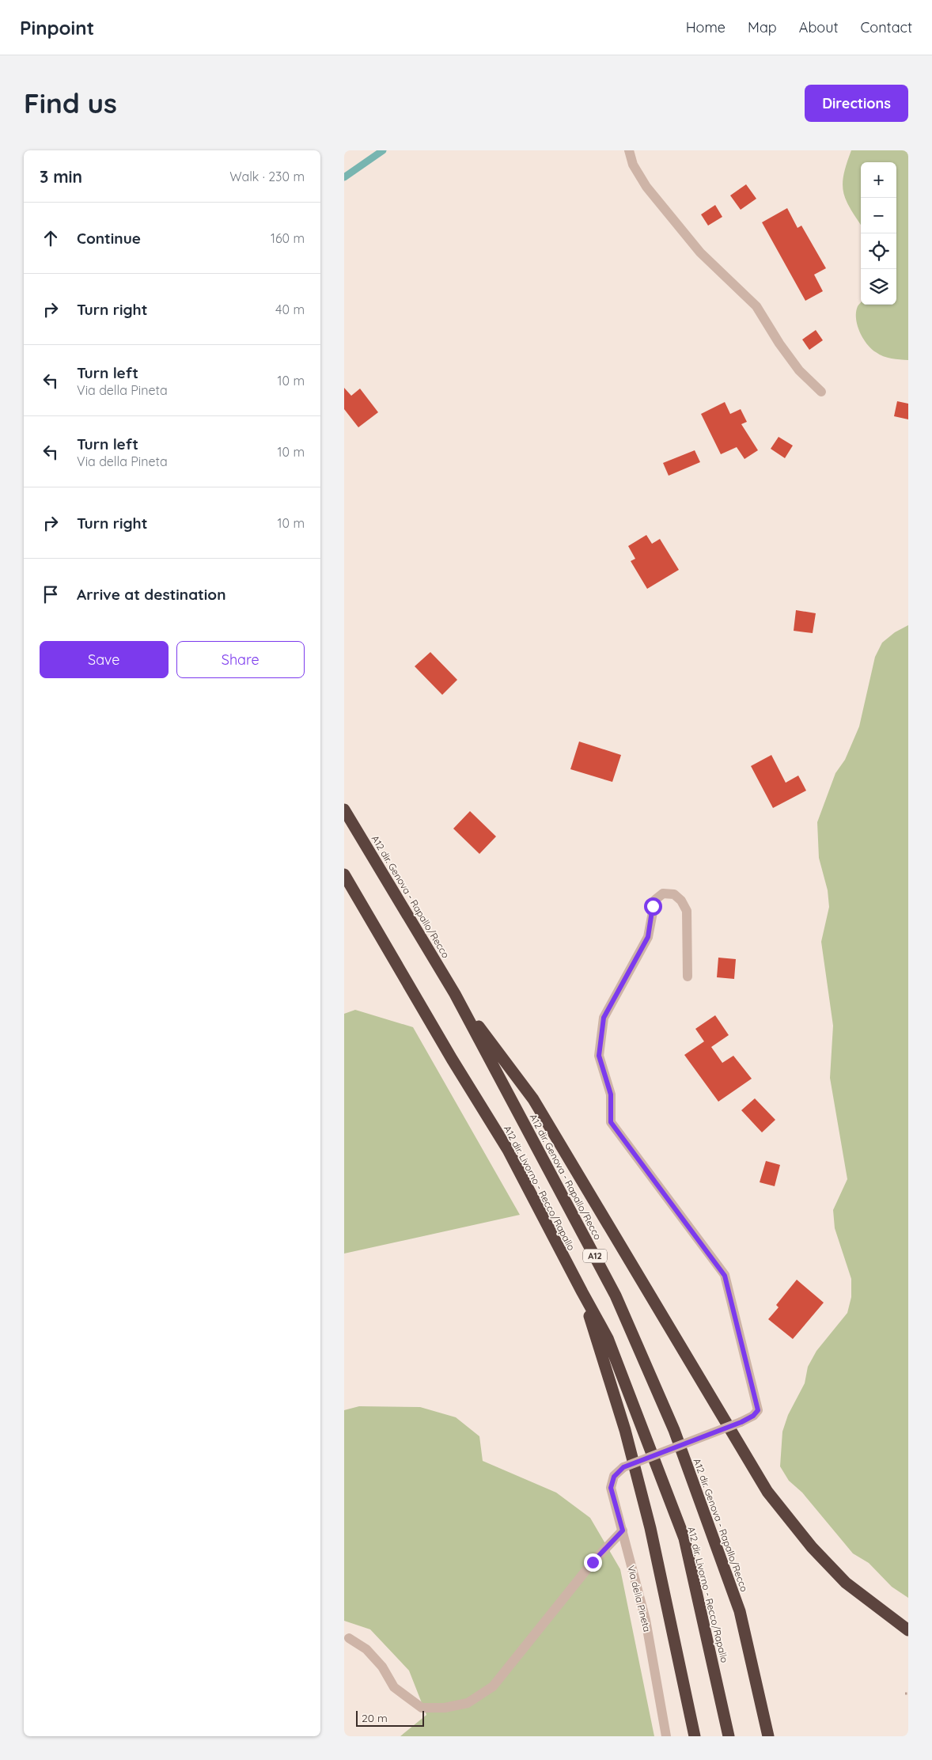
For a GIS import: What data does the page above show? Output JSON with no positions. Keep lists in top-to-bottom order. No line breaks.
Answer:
{"streets":{"highway":["A12 dir. Genova - Rapallo/Recco","A12 dir. Livorno - Recco/Rapallo","A12"],"street":["Via della Pineta"]},"scale_bar":"20 m","page":{"header":"Pinpoint","nav":["Home","Map","About","Contact"],"buttons":["Directions",["Save","Share"]],"title":"Find us","heading":["3 min","Walk · 230 m"],"map_buttons":["+","−"],"list":[["Continue","160 m"],["Turn right","40 m"],["Turn left","Via della Pineta","10 m"],["Turn left","Via della Pineta","10 m"],["Turn right","10 m"],"Arrive at destination"],"scale":"20 m"}}
